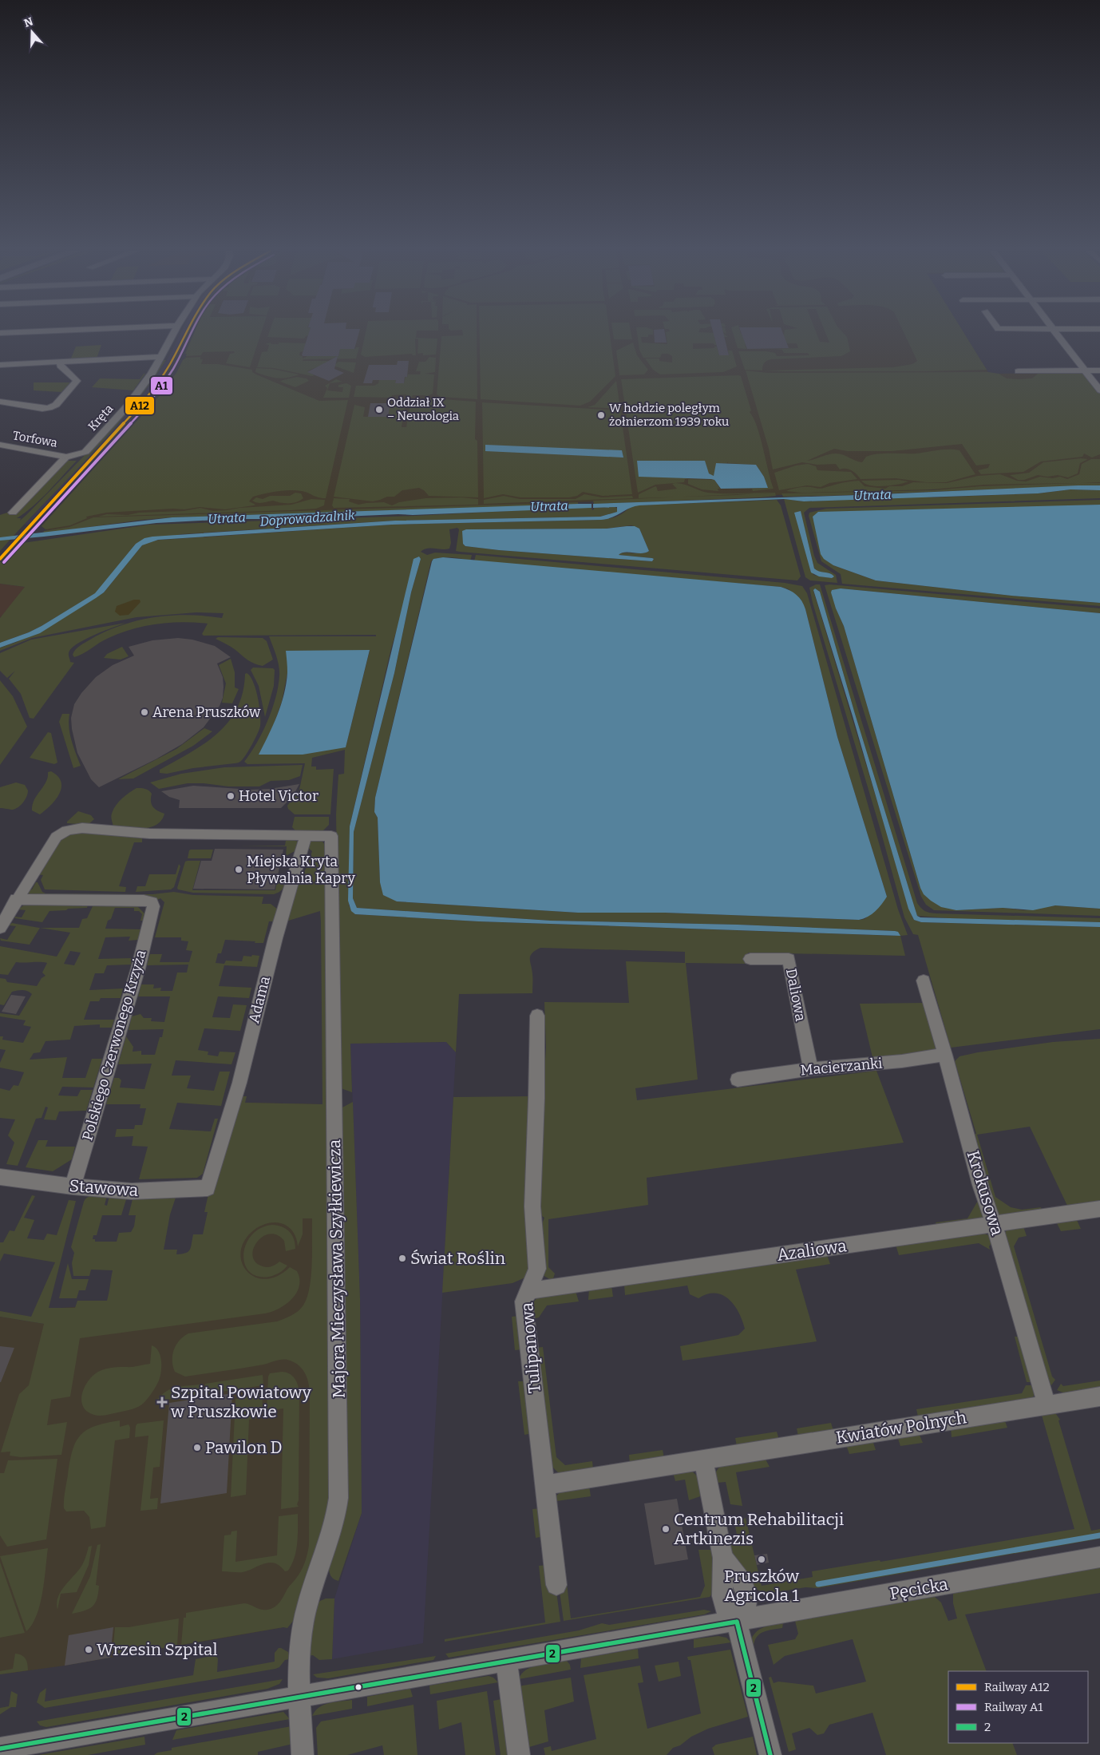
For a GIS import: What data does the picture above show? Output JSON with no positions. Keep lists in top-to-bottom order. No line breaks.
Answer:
{"streets":{"street":["Kręta","Torfowa","Daliowa","Adama","Polskiego Czerwonego Krzyża","Macierzanki","Stawowa","Krokusowa","Azaliowa","Majora Mieczysława Szyłkiewicza","Tulipanowa","Kwiatów Polnych","Pęcicka"]},"crossings":[["Kręta","Torfowa"],["Daliowa","Macierzanki"],["Adama","Stawowa"],["Polskiego Czerwonego Krzyża","Stawowa"],["Macierzanki","Krokusowa"],["Krokusowa","Azaliowa"],["Krokusowa","Kwiatów Polnych"],["Azaliowa","Tulipanowa"],["Majora Mieczysława Szyłkiewicza","Pęcicka"],["Tulipanowa","Kwiatów Polnych"]],"water":["Utrata","Doprowadzalnik"],"places":{"other":["Oddział IX – Neurologia","W hołdzie poległym żołnierzom 1939 roku","Arena Pruszków","Hotel Victor","Miejska Kryta Pływalnia Kapry","Świat Roślin","Pawilon D","Centrum Rehabilitacji Artkinezis","Pruszków Agricola 1","Wrzesin Szpital"],"health":["Szpital Powiatowy w Pruszkowie"]},"lines":["rail line A12","rail line A1","transit line 2"],"legend":["Railway A12","Railway A1","2"],"north":"top"}
